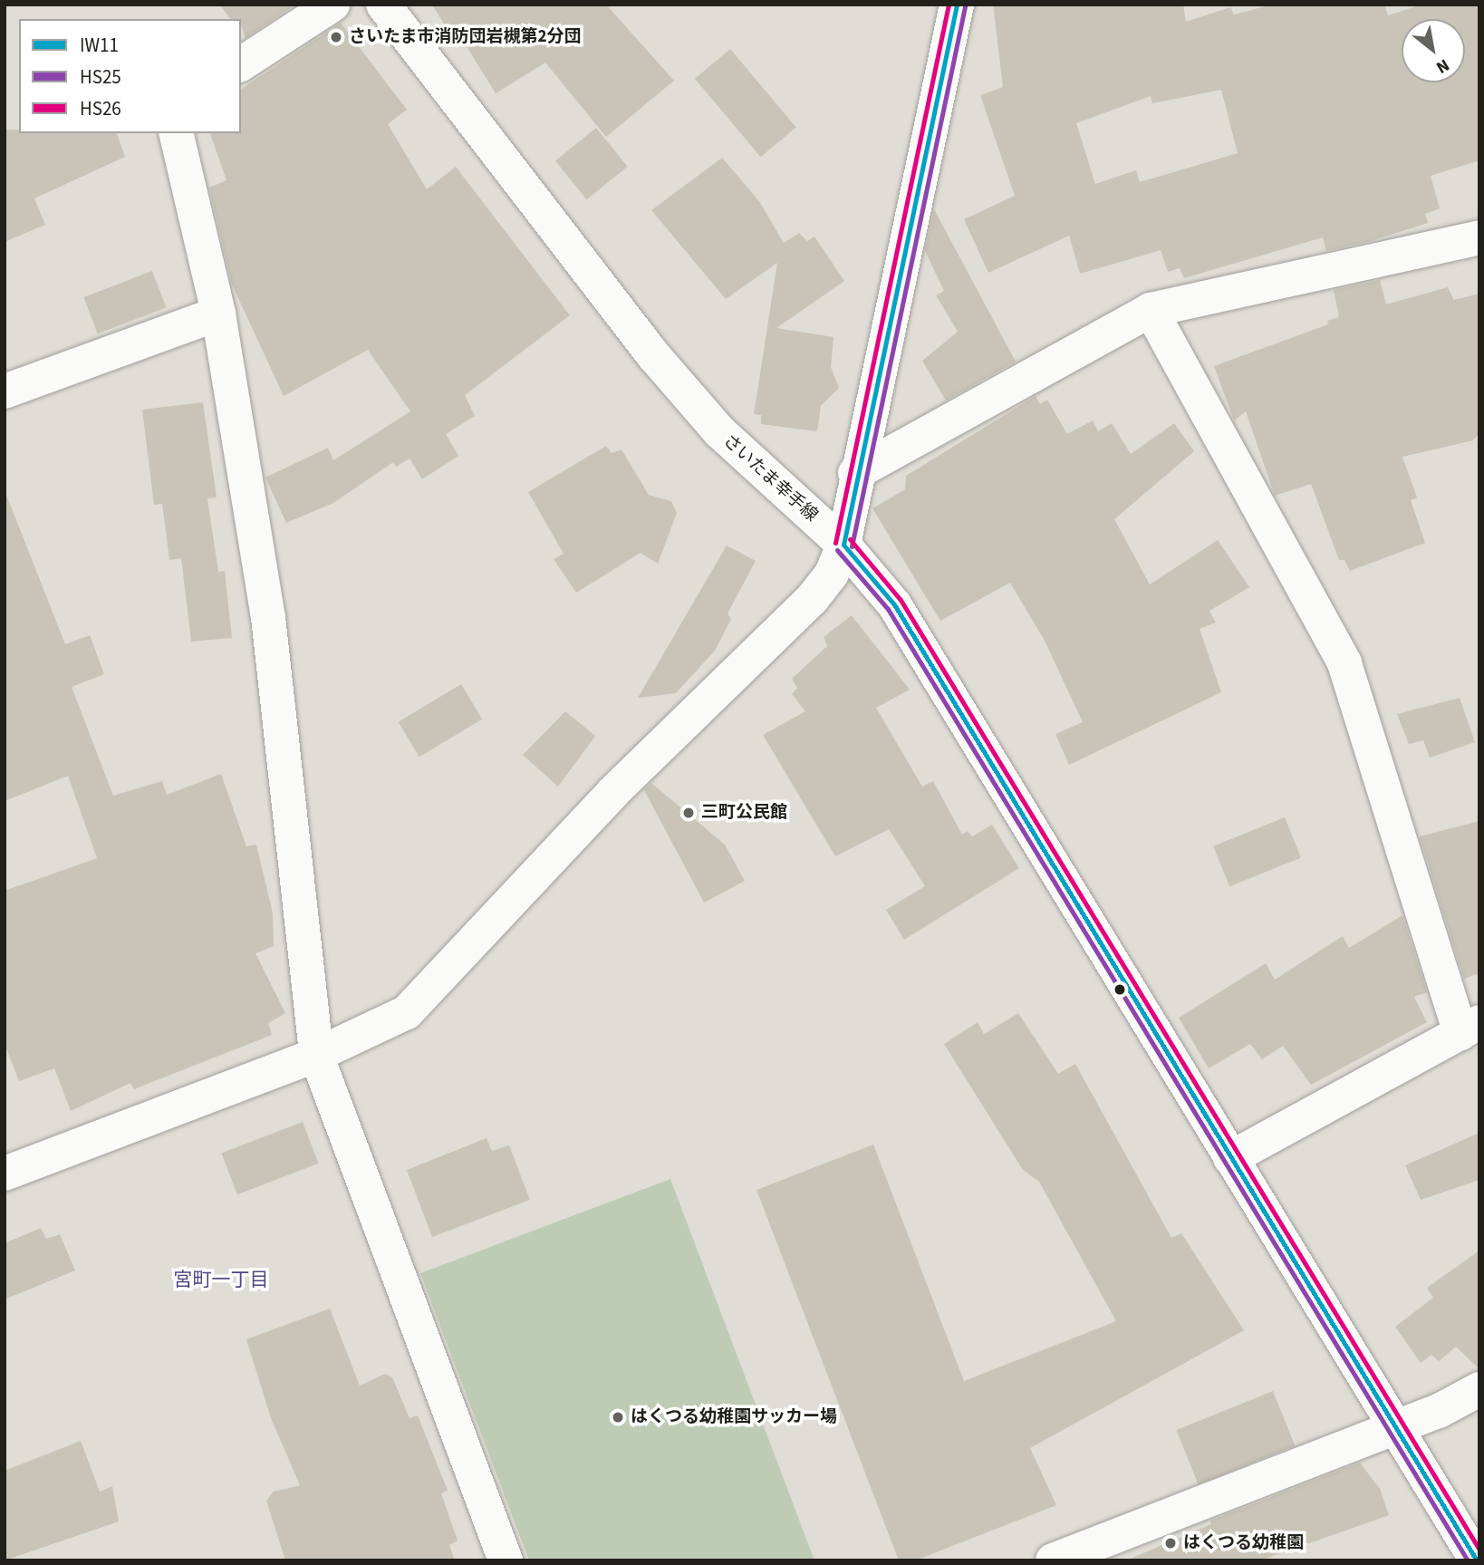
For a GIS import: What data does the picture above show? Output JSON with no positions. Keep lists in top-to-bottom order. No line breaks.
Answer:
{"streets":{"street":["さいたま幸手線"]},"districts":["宮町一丁目"],"places":["さいたま市消防団岩槻第2分団","三町公民館","はくつる幼稚園サッカー場","はくつる幼稚園"],"lines":["transit line IW11","transit line HS26","transit line HS25"],"legend":["IW11","HS25","HS26"],"north":"bottom right"}
